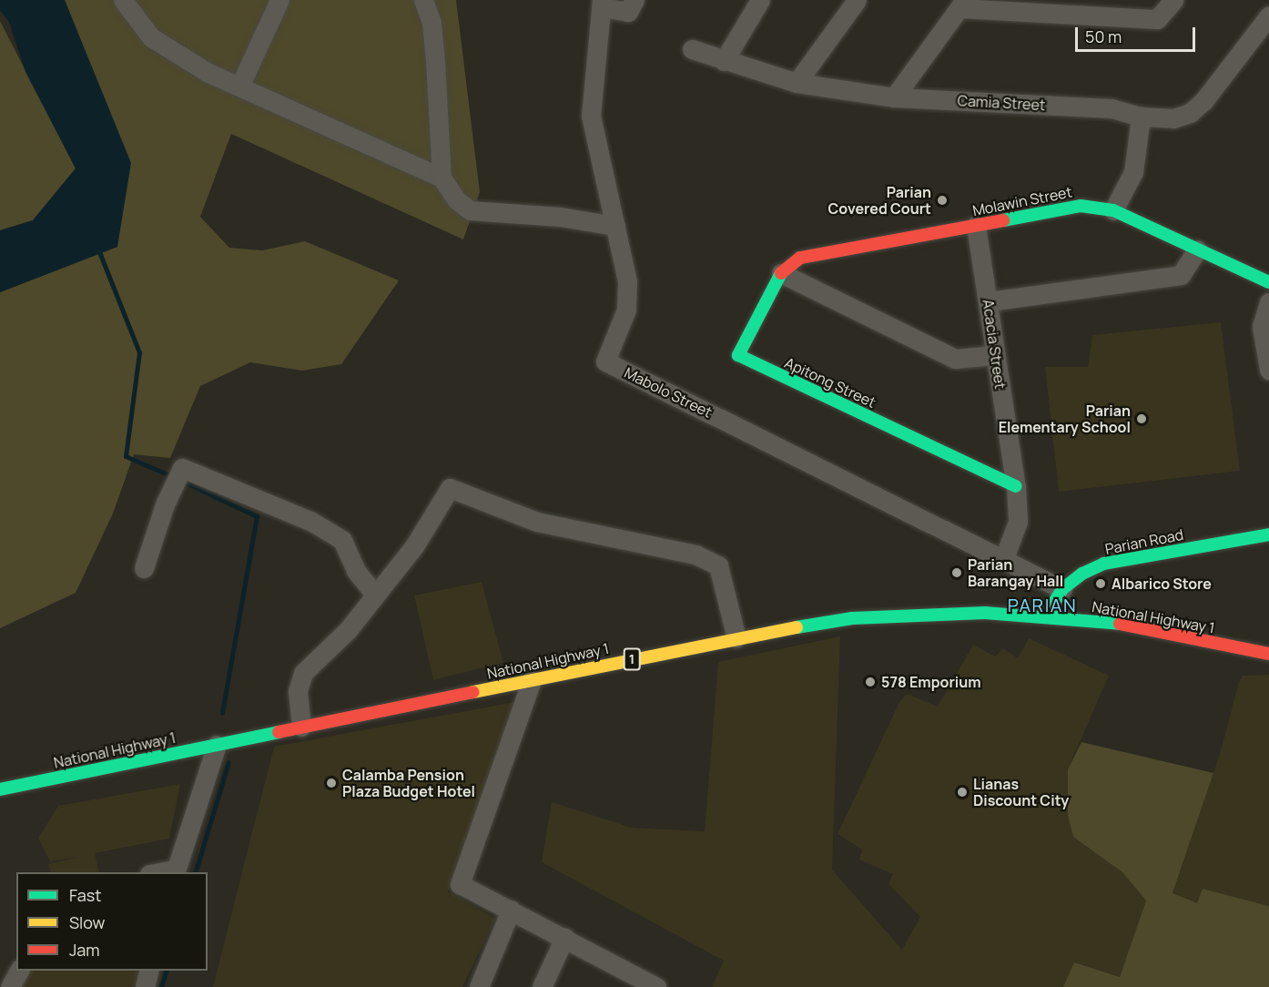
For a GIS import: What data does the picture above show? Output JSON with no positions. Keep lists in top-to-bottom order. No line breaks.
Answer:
{"streets":{"main road":["Molawin Street","Apitong Street","Parian Road","National Highway 1","1"],"street":["Camia Street","Acacia Street","Mabolo Street"]},"crossings":[["Molawin Street","Acacia Street"],["Molawin Street","Apitong Street"],["Acacia Street","Apitong Street"],["Acacia Street","Mabolo Street"],["Mabolo Street","Parian Road"]],"districts":["PARIAN"],"places":["Parian Covered Court","Parian Elementary School","Parian Barangay Hall","Albarico Store","578 Emporium","Calamba Pension Plaza Budget Hotel","Lianas Discount City"],"legend":["Fast","Slow","Jam"],"scale_bar":"50 m"}
